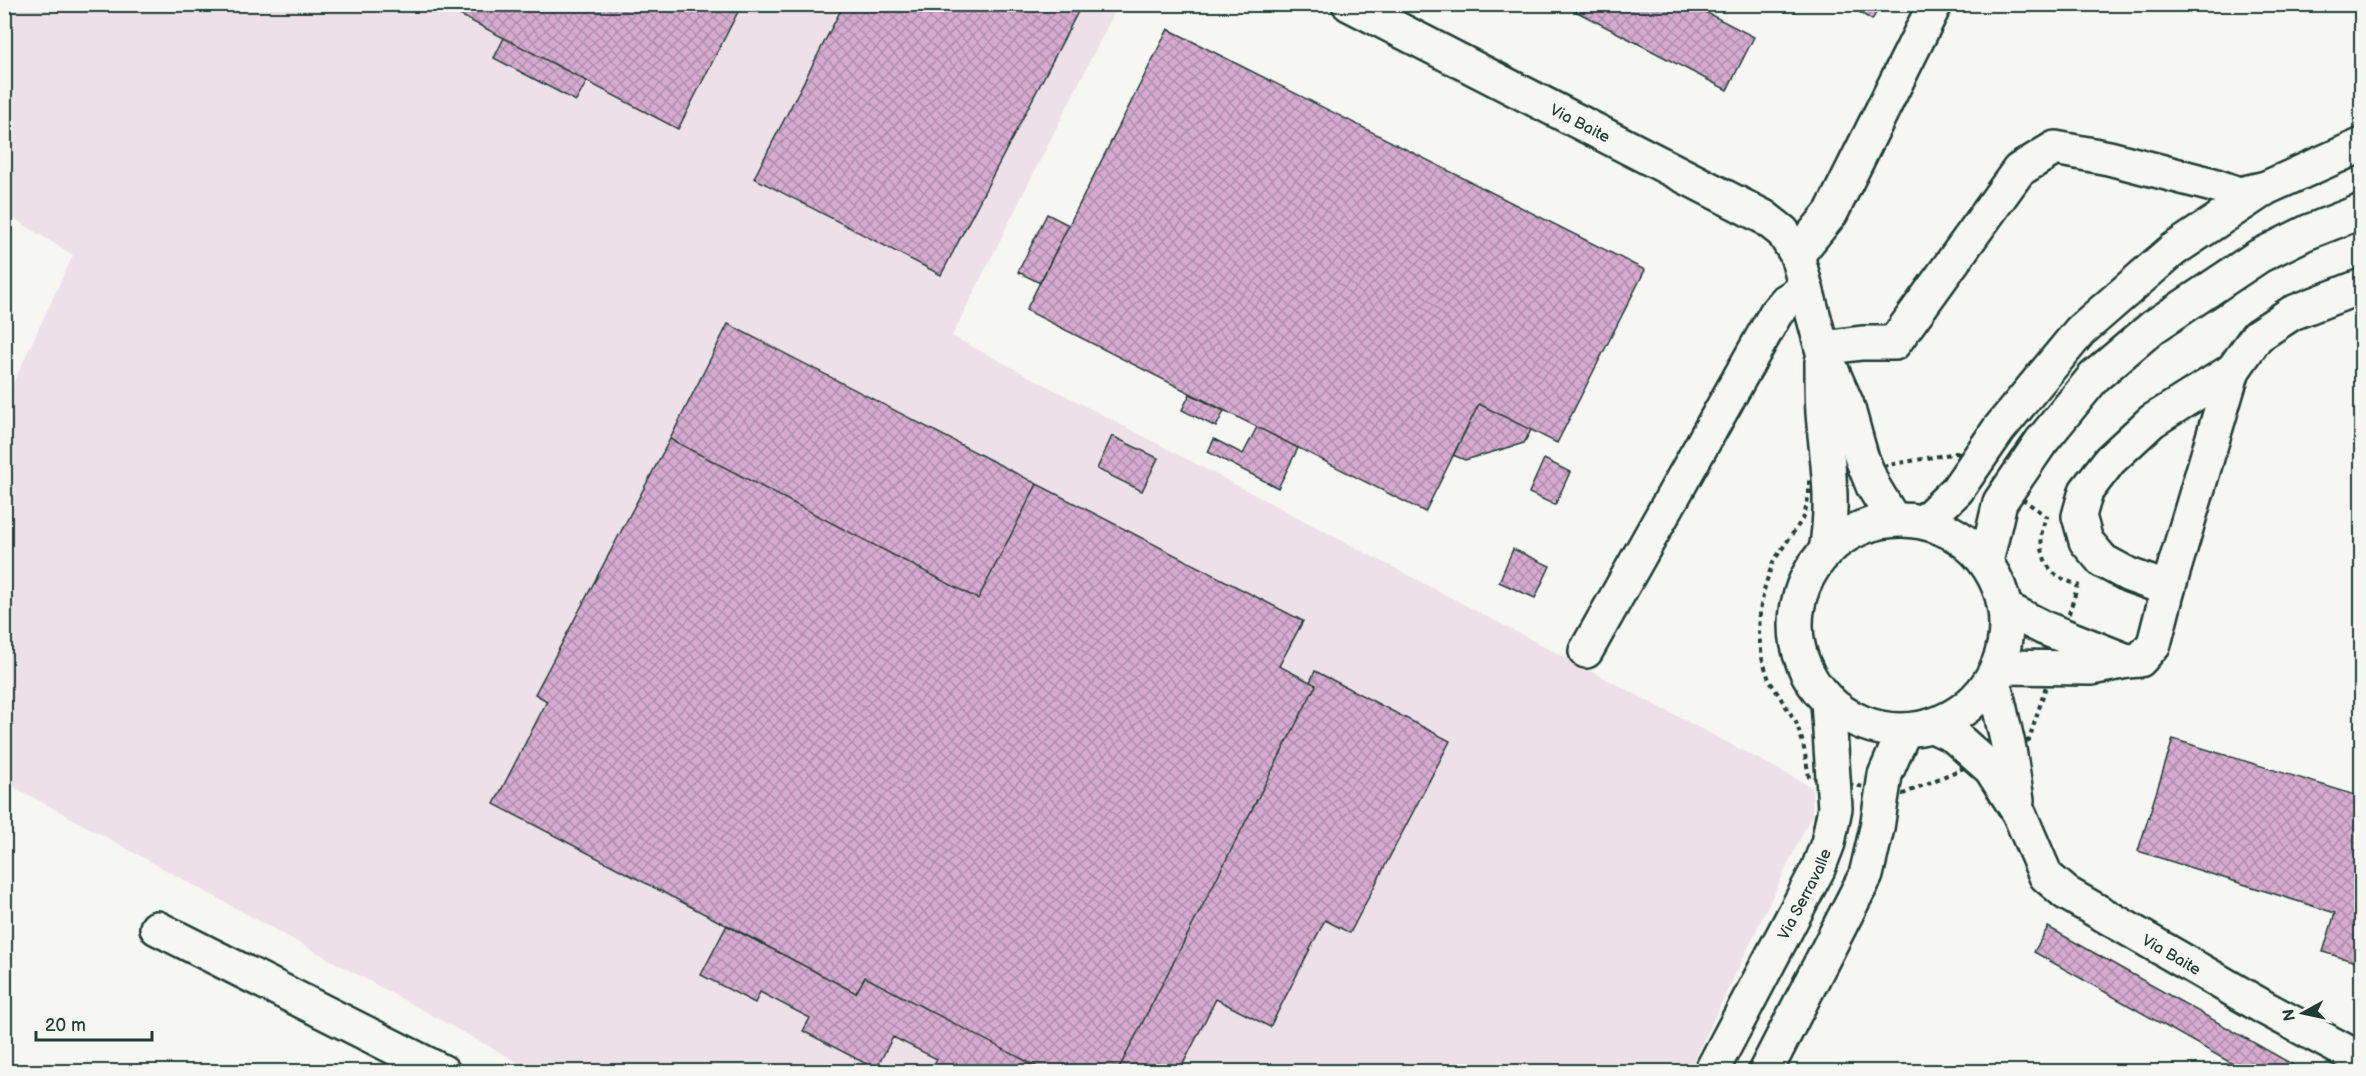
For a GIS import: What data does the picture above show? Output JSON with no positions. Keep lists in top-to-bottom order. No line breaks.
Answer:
{"streets":{"street":["Via Baite","Via Serravalle"]},"crossings":[["Via Baite","Via Serravalle"]],"scale_bar":"20 m","north":"left"}
